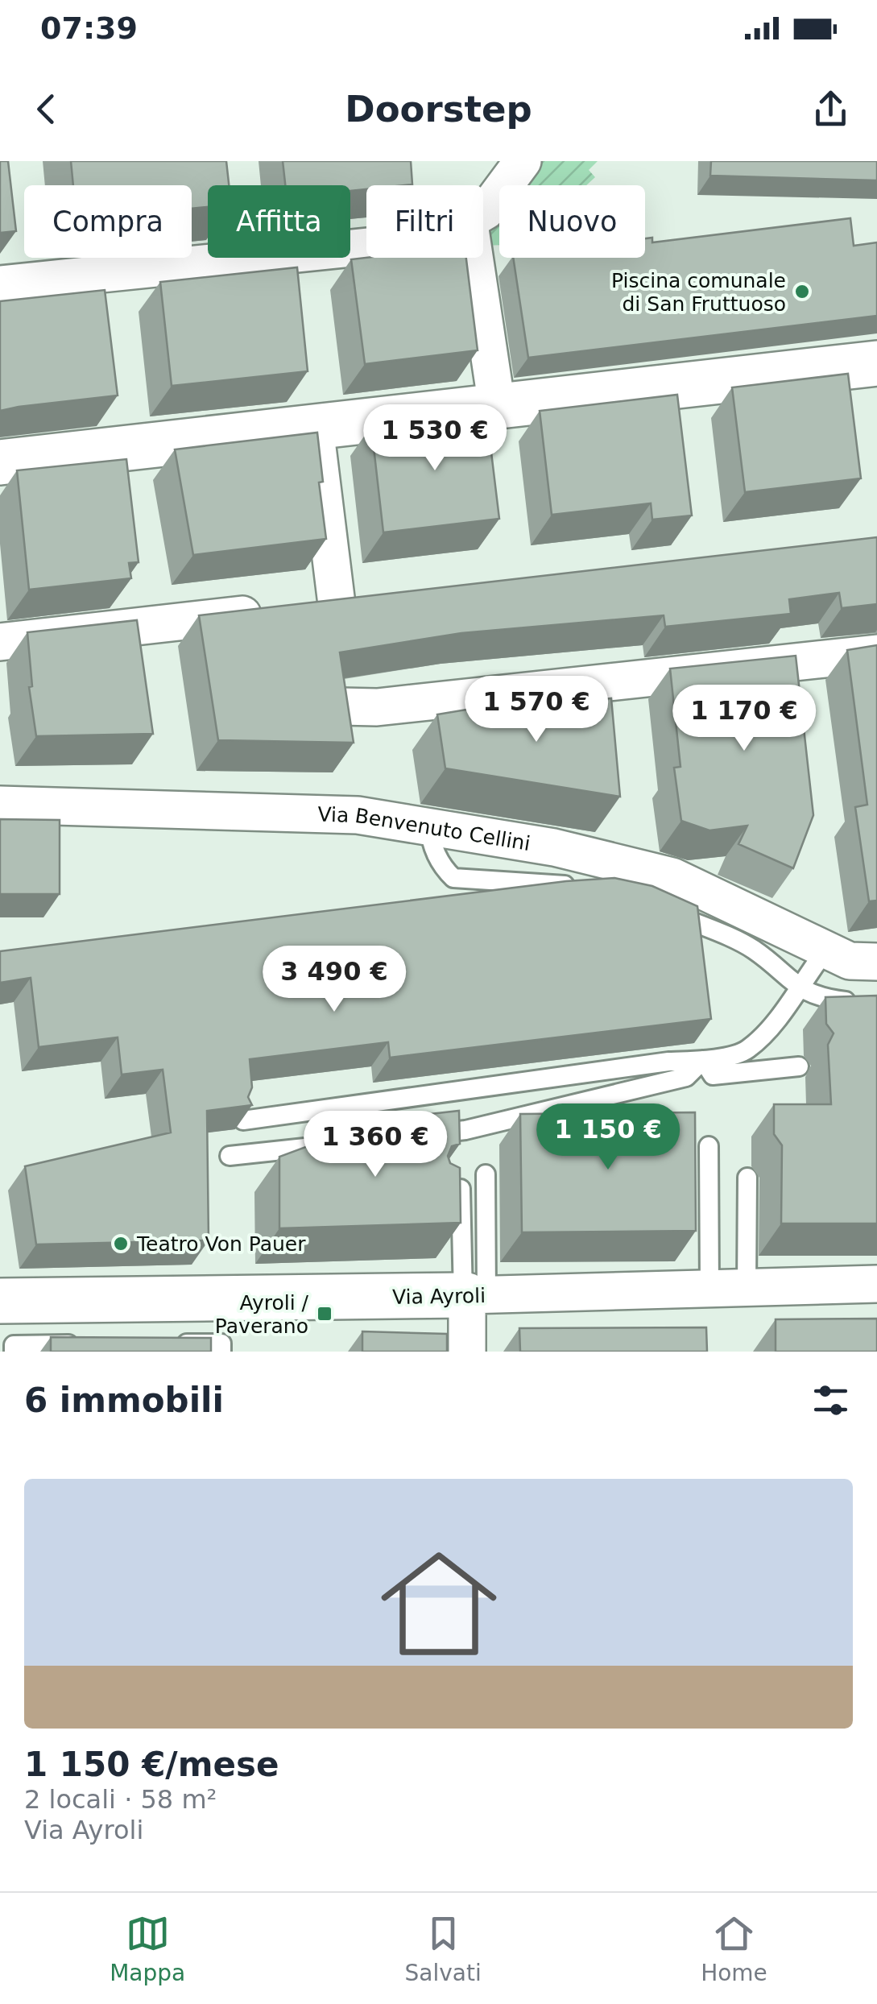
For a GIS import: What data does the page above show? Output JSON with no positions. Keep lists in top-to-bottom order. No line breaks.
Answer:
{"streets":{"street":["Via Benvenuto Cellini","Via Ayroli"]},"places":{"other":["Piscina comunale di San Fruttuoso","Teatro Von Pauer"],"transit":["Ayroli / Paverano"]},"page":{"status":"07:39","header":"Doorstep","chip":["Compra","Affitta","Filtri","Nuovo"],"price":["1 530 €","1 570 €","1 170 €","3 490 €","1 150 €","1 360 €"],"heading":"6 immobili","list":[{"name":"1 150 €/mese","note":"2 locali · 58 m² · Via Ayroli"}],"tabs":["Mappa","Salvati","Home"]}}
